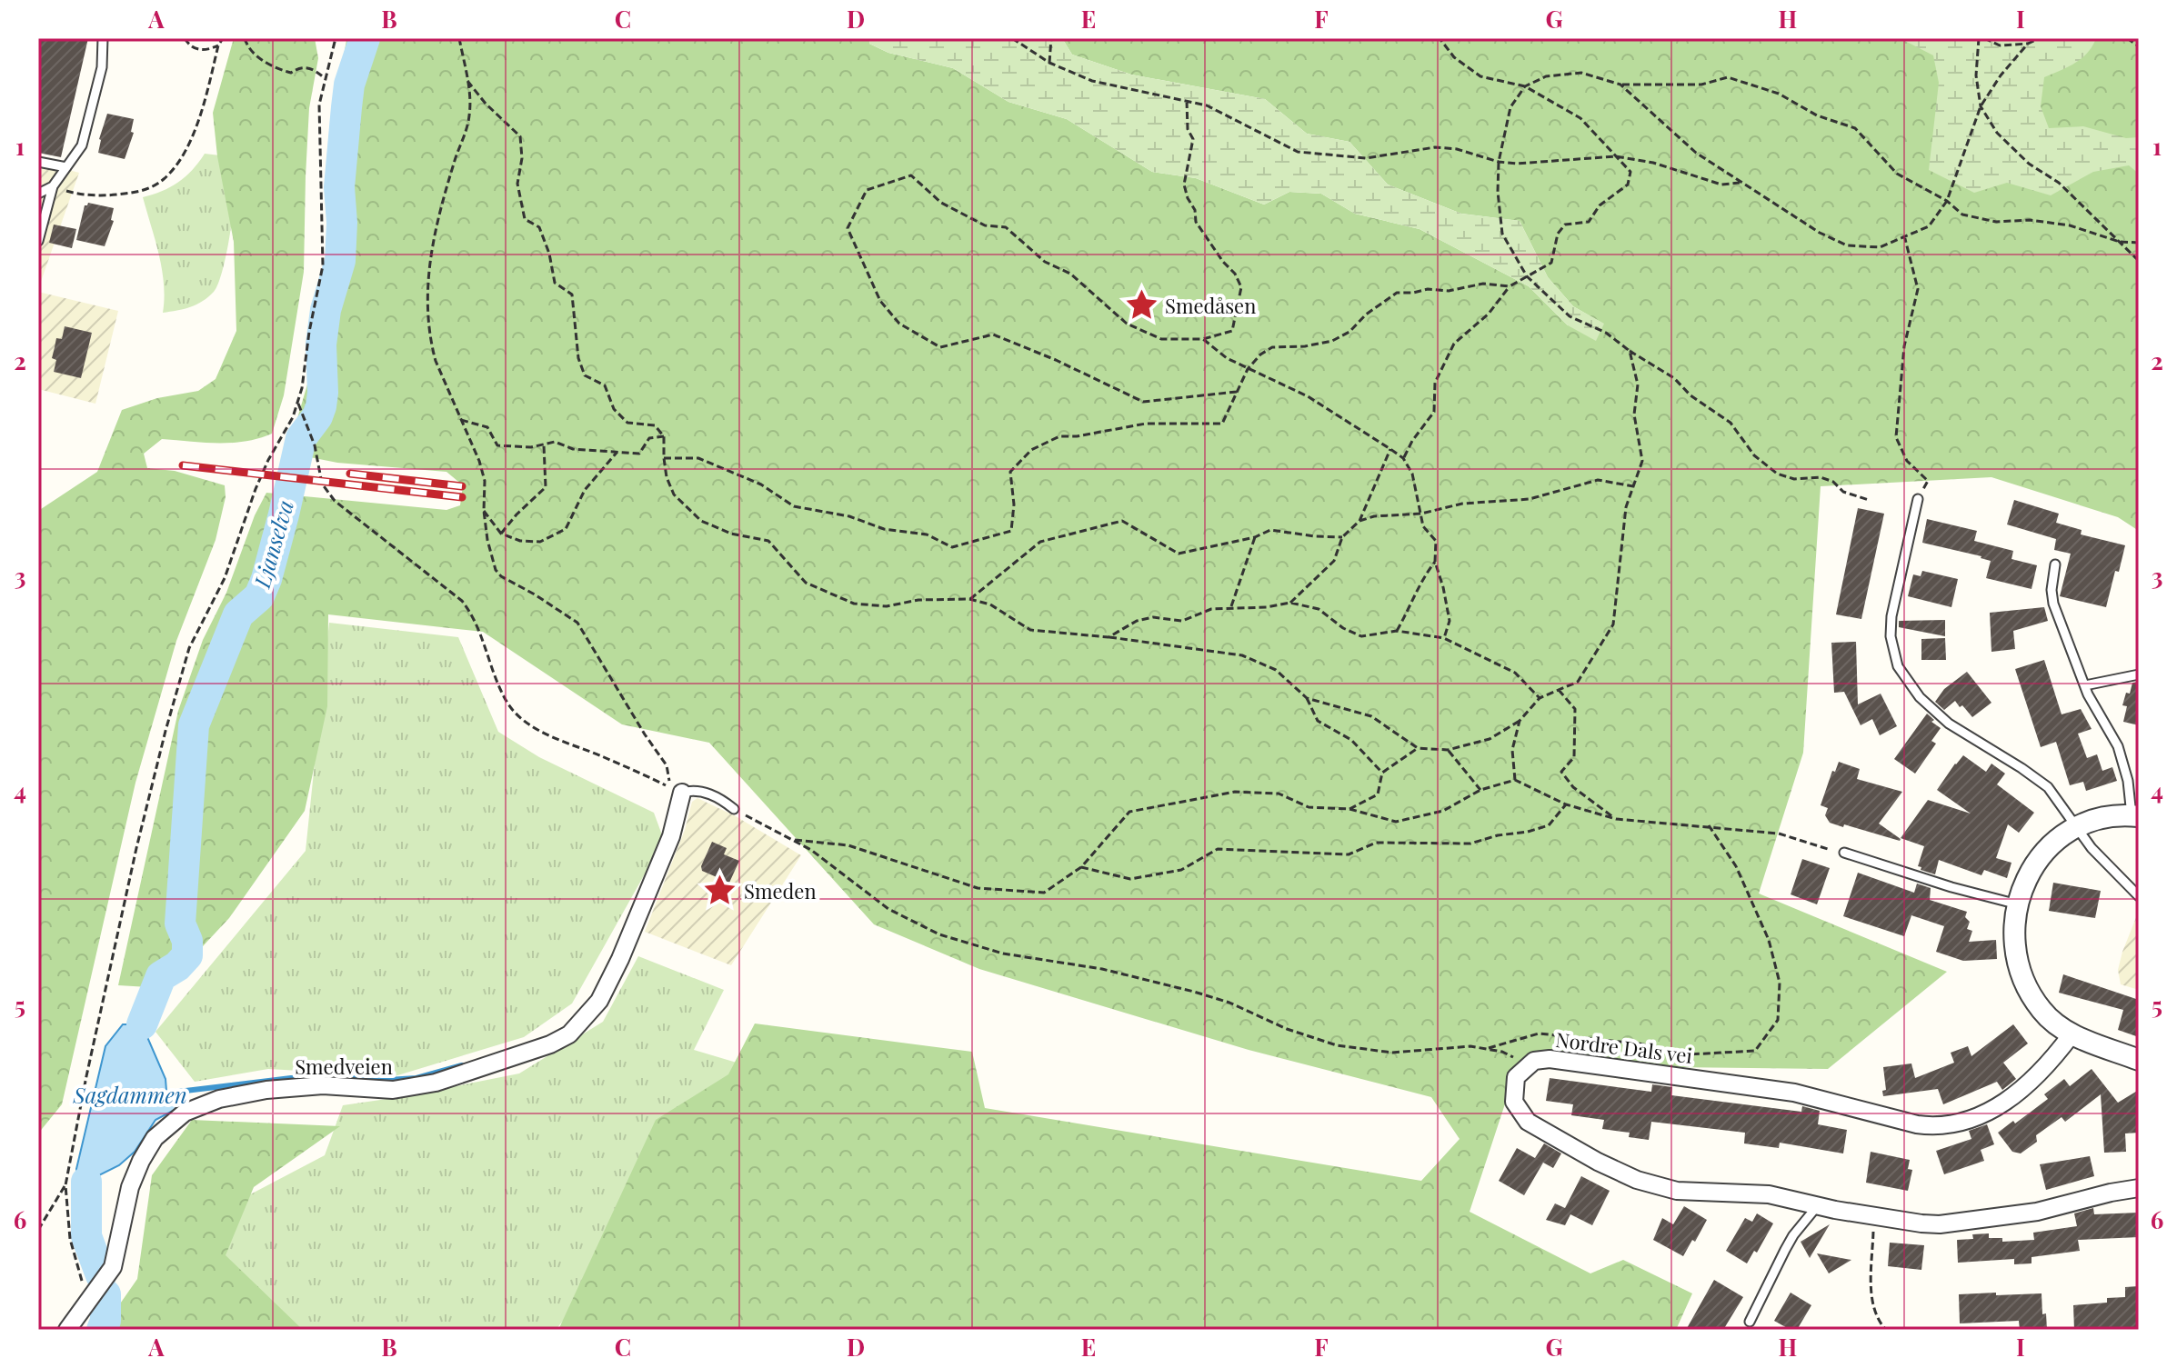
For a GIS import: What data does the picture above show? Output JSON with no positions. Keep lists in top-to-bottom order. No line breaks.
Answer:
{"streets":{"street":["Nordre Dals vei","Smedveien"]},"water":["Ljanselva","Sagdammen"],"places":{"place":["Smedåsen","Smeden"]},"grid":{"columns":["A","B","C","D","E","F","G","H","I"],"rows":["1","2","3","4","5","6"]}}
